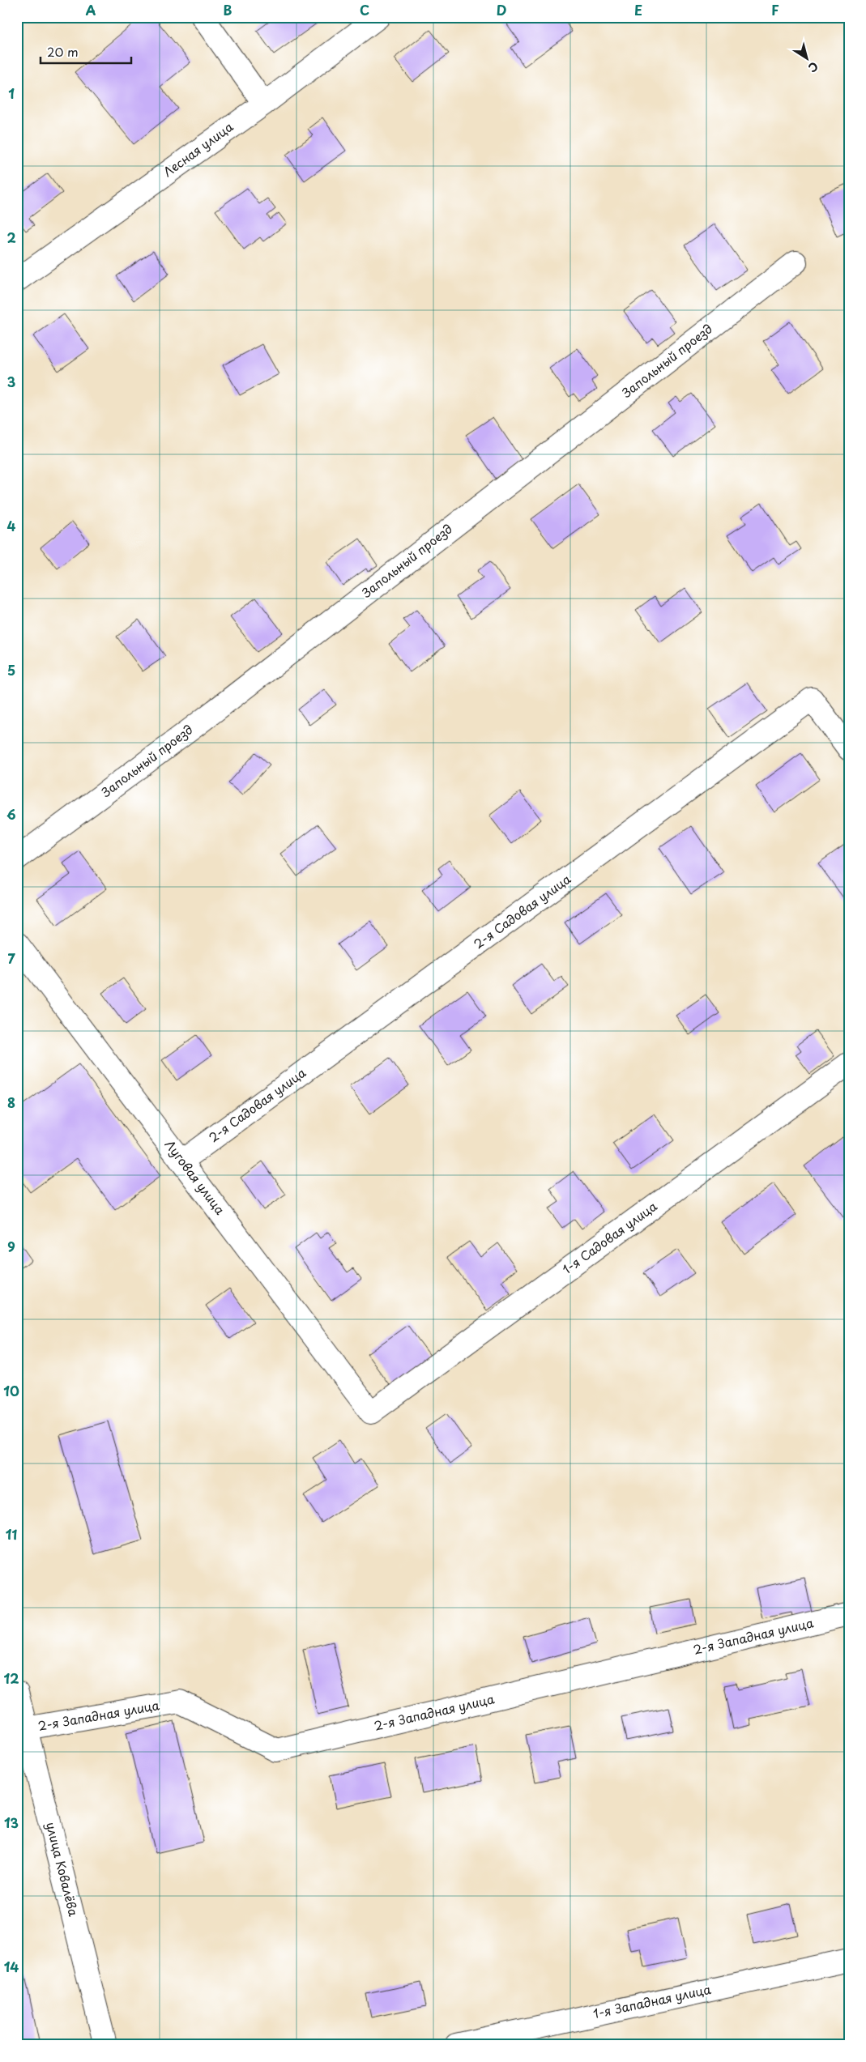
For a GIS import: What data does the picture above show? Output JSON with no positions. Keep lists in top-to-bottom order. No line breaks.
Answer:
{"streets":{"street":["Лесная улица","Запольный проезд","2-я Садовая улица","Луговая улица","1-я Садовая улица","2-я Западная улица","улица Ковалёва","1-я Западная улица"]},"crossings":[["2-я Садовая улица","Луговая улица"],["Луговая улица","1-я Садовая улица"],["2-я Западная улица","улица Ковалёва"]],"scale_bar":"20 m","north":"bottom right","grid":{"columns":["A","B","C","D","E","F"],"rows":["1","2","3","4","5","6","7","8","9","10","11","12","13","14"]}}
